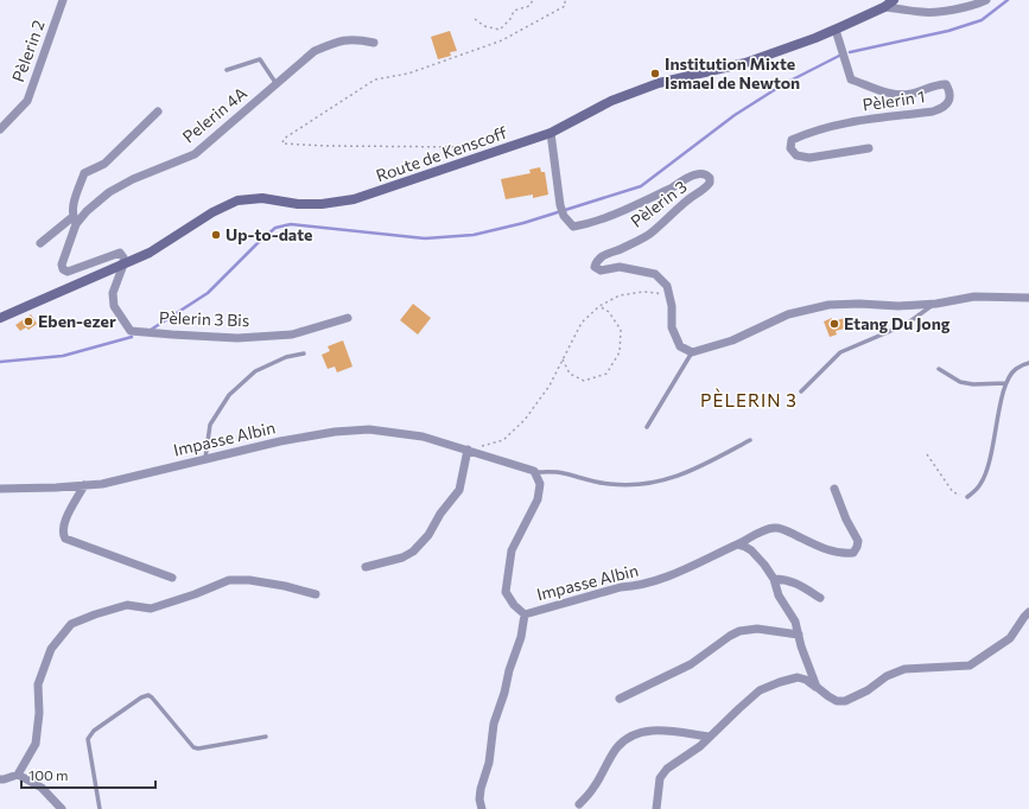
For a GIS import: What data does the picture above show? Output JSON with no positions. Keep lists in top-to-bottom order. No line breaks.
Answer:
{"streets":{"main road":["Route de Kenscoff"],"street":["Pèlerin 2","Pèlerin 1","Pelerin 4A","Pèlerin 3","Pèlerin 3 Bis","Impasse Albin"]},"crossings":[["Pèlerin 1","Route de Kenscoff"],["Route de Kenscoff","Pèlerin 3"],["Route de Kenscoff","Pèlerin 3 Bis"]],"districts":["PÈLERIN 3"],"places":["Institution Mixte Ismael de Newton","Up-to-date","Eben-ezer","Etang Du Jong"],"scale_bar":"100 m"}
